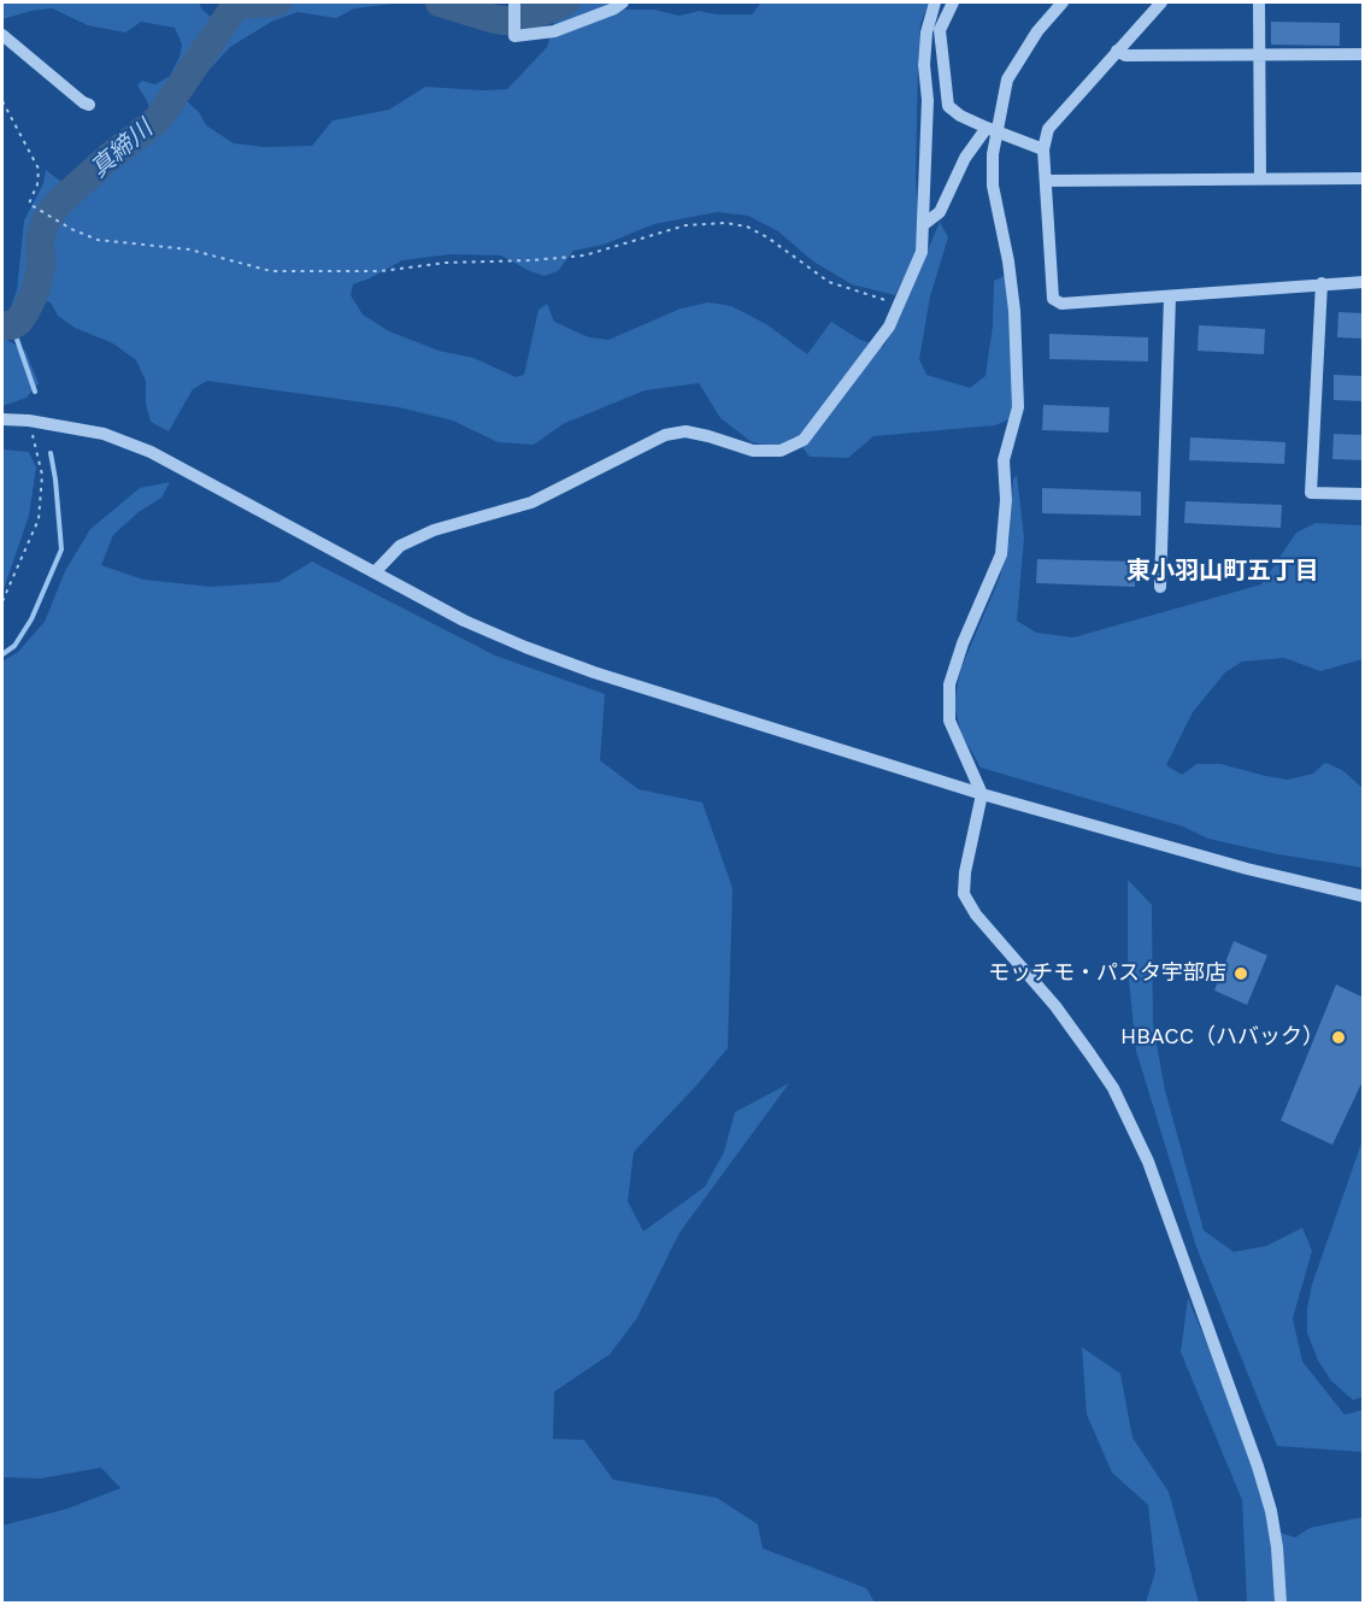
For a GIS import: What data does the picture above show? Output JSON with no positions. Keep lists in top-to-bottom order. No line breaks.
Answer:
{"districts":["東小羽山町五丁目"],"water":["真締川"],"places":["モッチモ・パスタ宇部店","HBACC（ハバック）"]}
